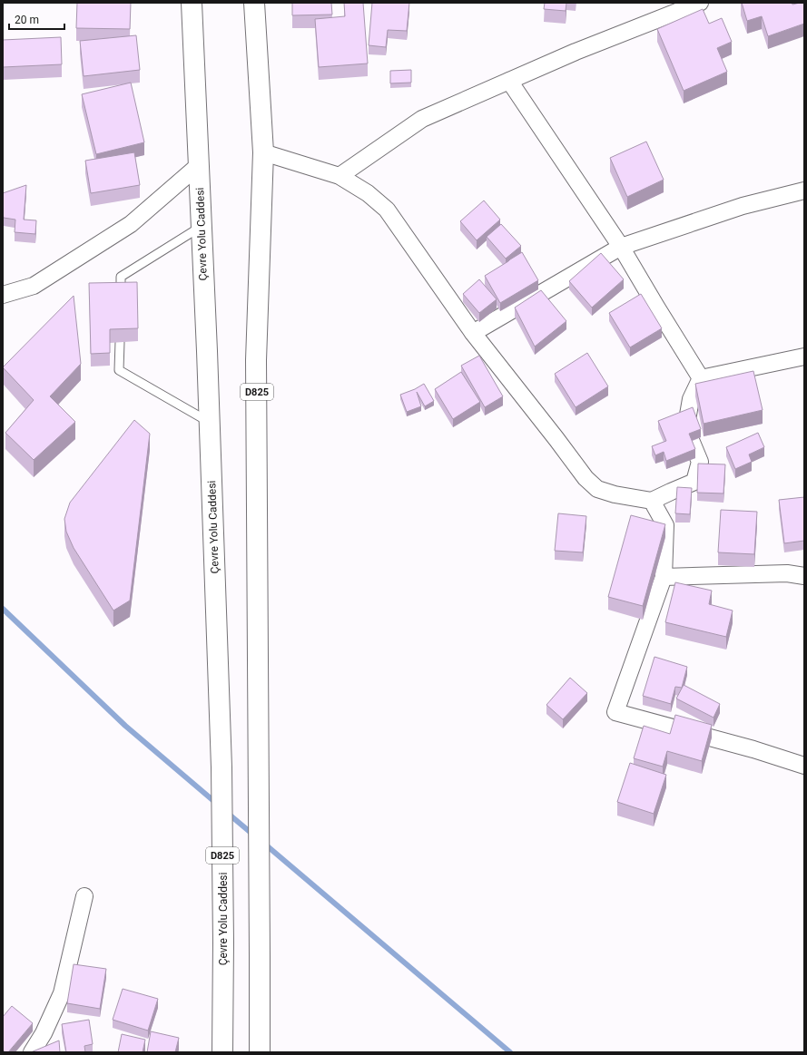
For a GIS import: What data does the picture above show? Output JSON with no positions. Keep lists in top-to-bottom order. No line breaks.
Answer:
{"streets":{"highway":["Çevre Yolu Caddesi","D825"]},"scale_bar":"20 m"}
